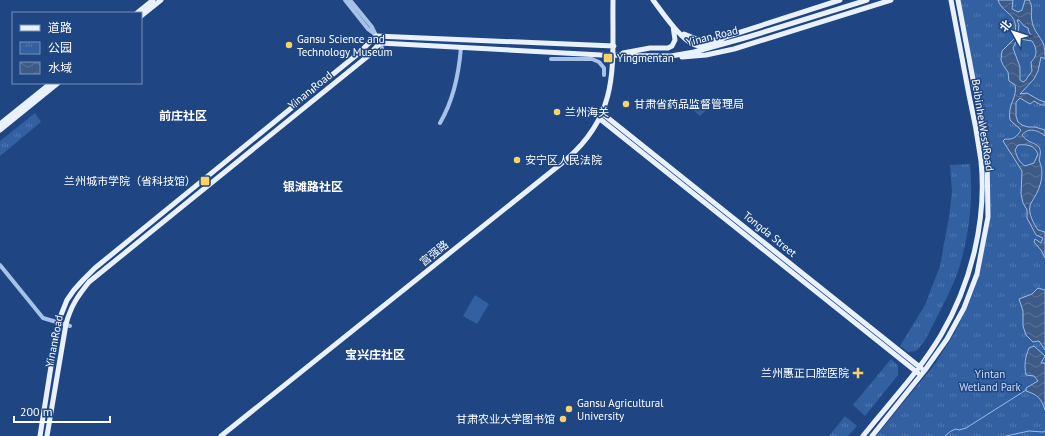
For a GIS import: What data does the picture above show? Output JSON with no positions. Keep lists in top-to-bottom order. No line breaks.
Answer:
{"streets":{"main road":["Yinan Road","Beibinhe West Road","Tongda Street","富强路"]},"crossings":[["Yinan Road","富强路"],["Beibinhe West Road","Tongda Street"],["Tongda Street","富强路"]],"districts":["前庄社区","银滩路社区","宝兴庄社区"],"parks":["Yintan Wetland Park"],"places":{"other":["Gansu Science and Technology Museum","甘肃省药品监督管理局","兰州海关","安宁区人民法院","Gansu Agricultural University","甘肃农业大学图书馆"],"transit":["Yingmentan","兰州城市学院（省科技馆）"],"health":["兰州惠正口腔医院"]},"legend":["道路","公园","水域"],"scale_bar":"200 m","north":"top left"}
